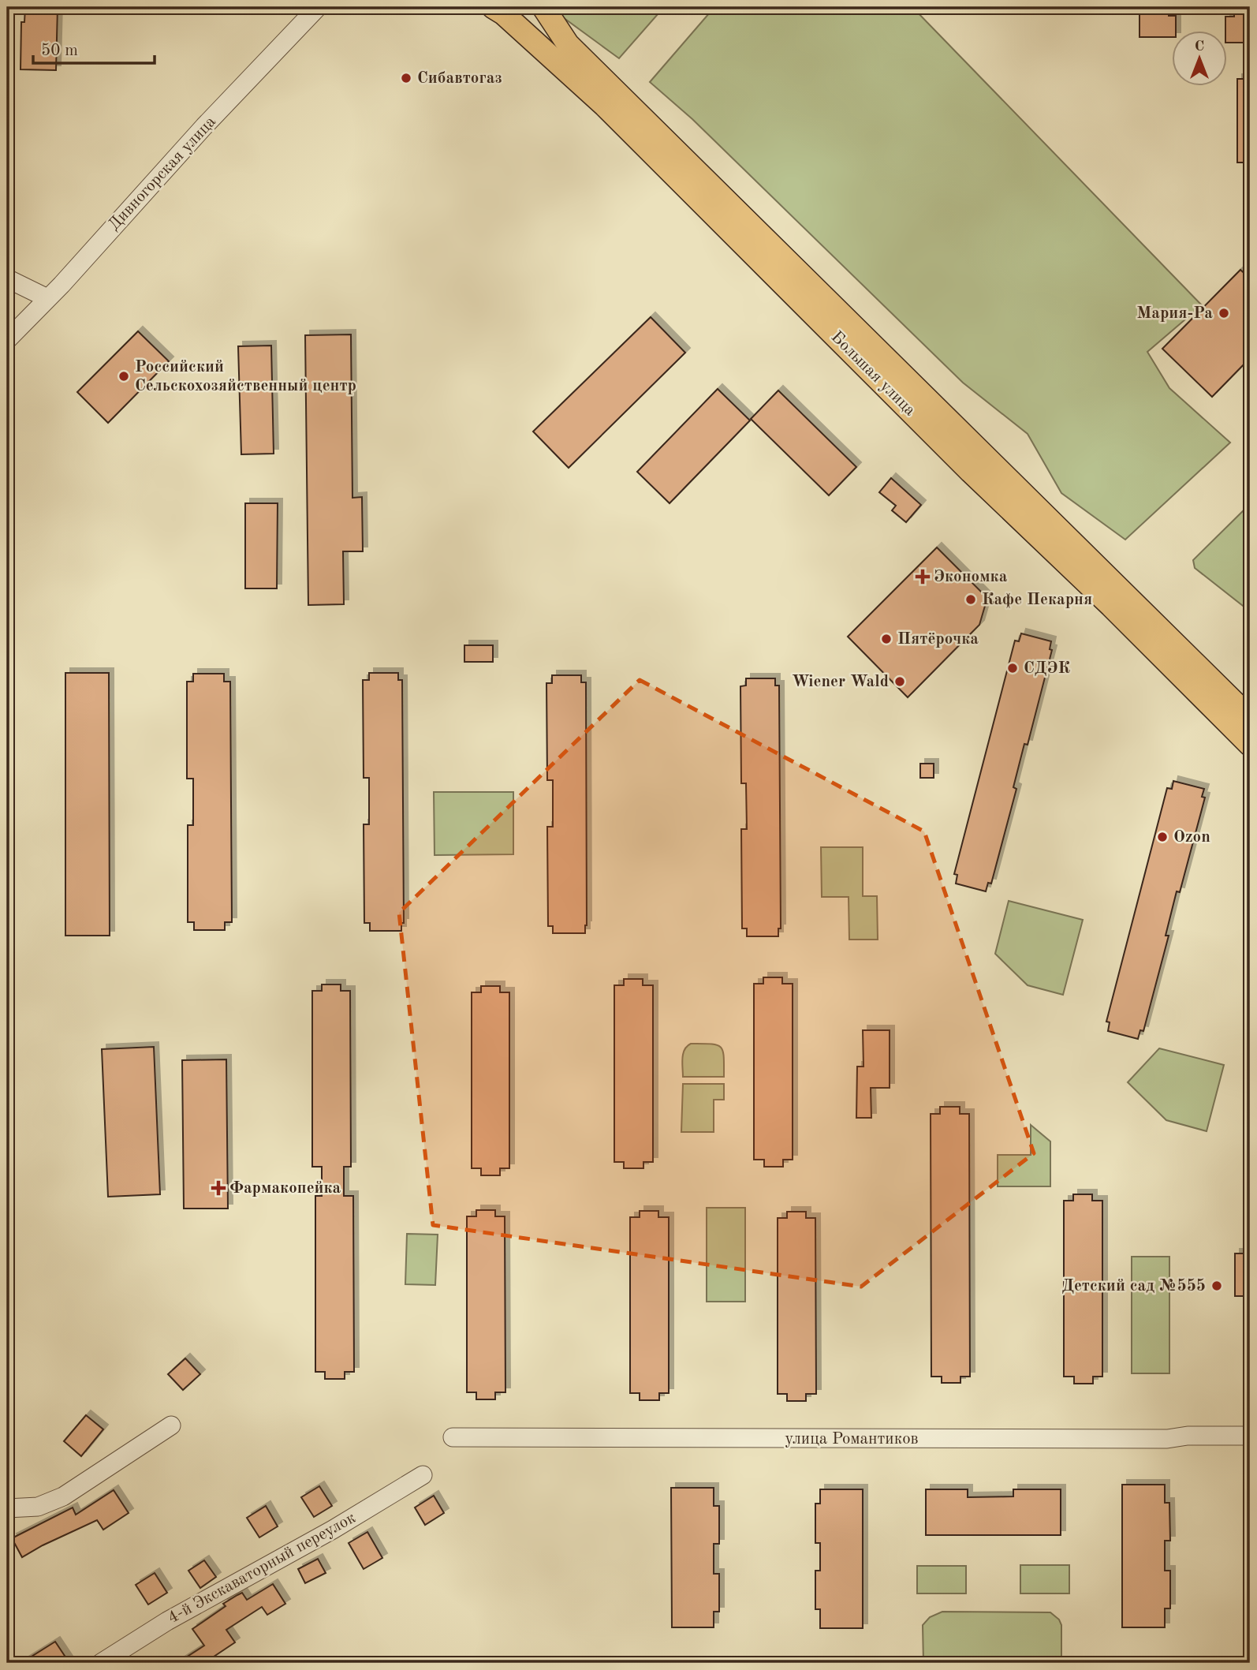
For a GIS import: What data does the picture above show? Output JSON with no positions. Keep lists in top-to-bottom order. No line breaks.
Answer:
{"streets":{"main road":["Большая улица"],"street":["Дивногорская улица","улица Романтиков","4-й Экскаваторный переулок"]},"places":{"other":["Сибавтогаз","Мария-Ра","Российский Сельскохозяйственный центр","Кафе Пекарня","Пятёрочка","СДЭК","Wiener Wald","Ozon","Детский сад №555"],"health":["Экономка","Фармакопейка"]},"scale_bar":"50 m","north":"top"}
